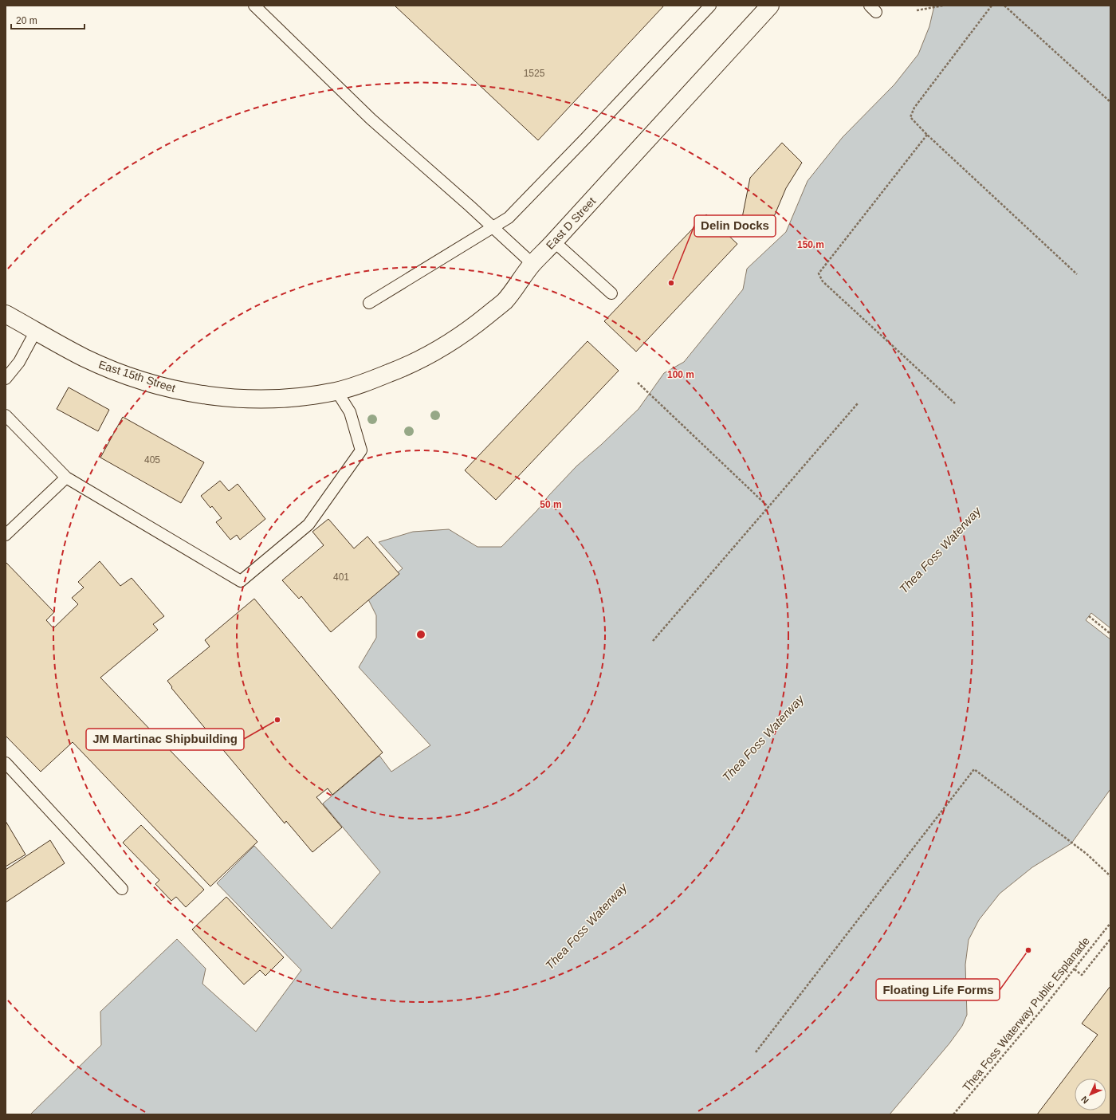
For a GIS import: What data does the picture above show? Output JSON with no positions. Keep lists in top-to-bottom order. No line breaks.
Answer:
{"streets":{"street":["East D Street","East 15th Street"],"path":["Thea Foss Waterway Public Esplanade"]},"crossings":[["East D Street","East 15th Street"]],"water":["Thea Foss Waterway"],"places":["Delin Docks","JM Martinac Shipbuilding","Floating Life Forms"],"house_numbers":["1525","405","401"],"scale_bar":"20 m","north":"bottom left","rings":["150 m","100 m","50 m"]}
